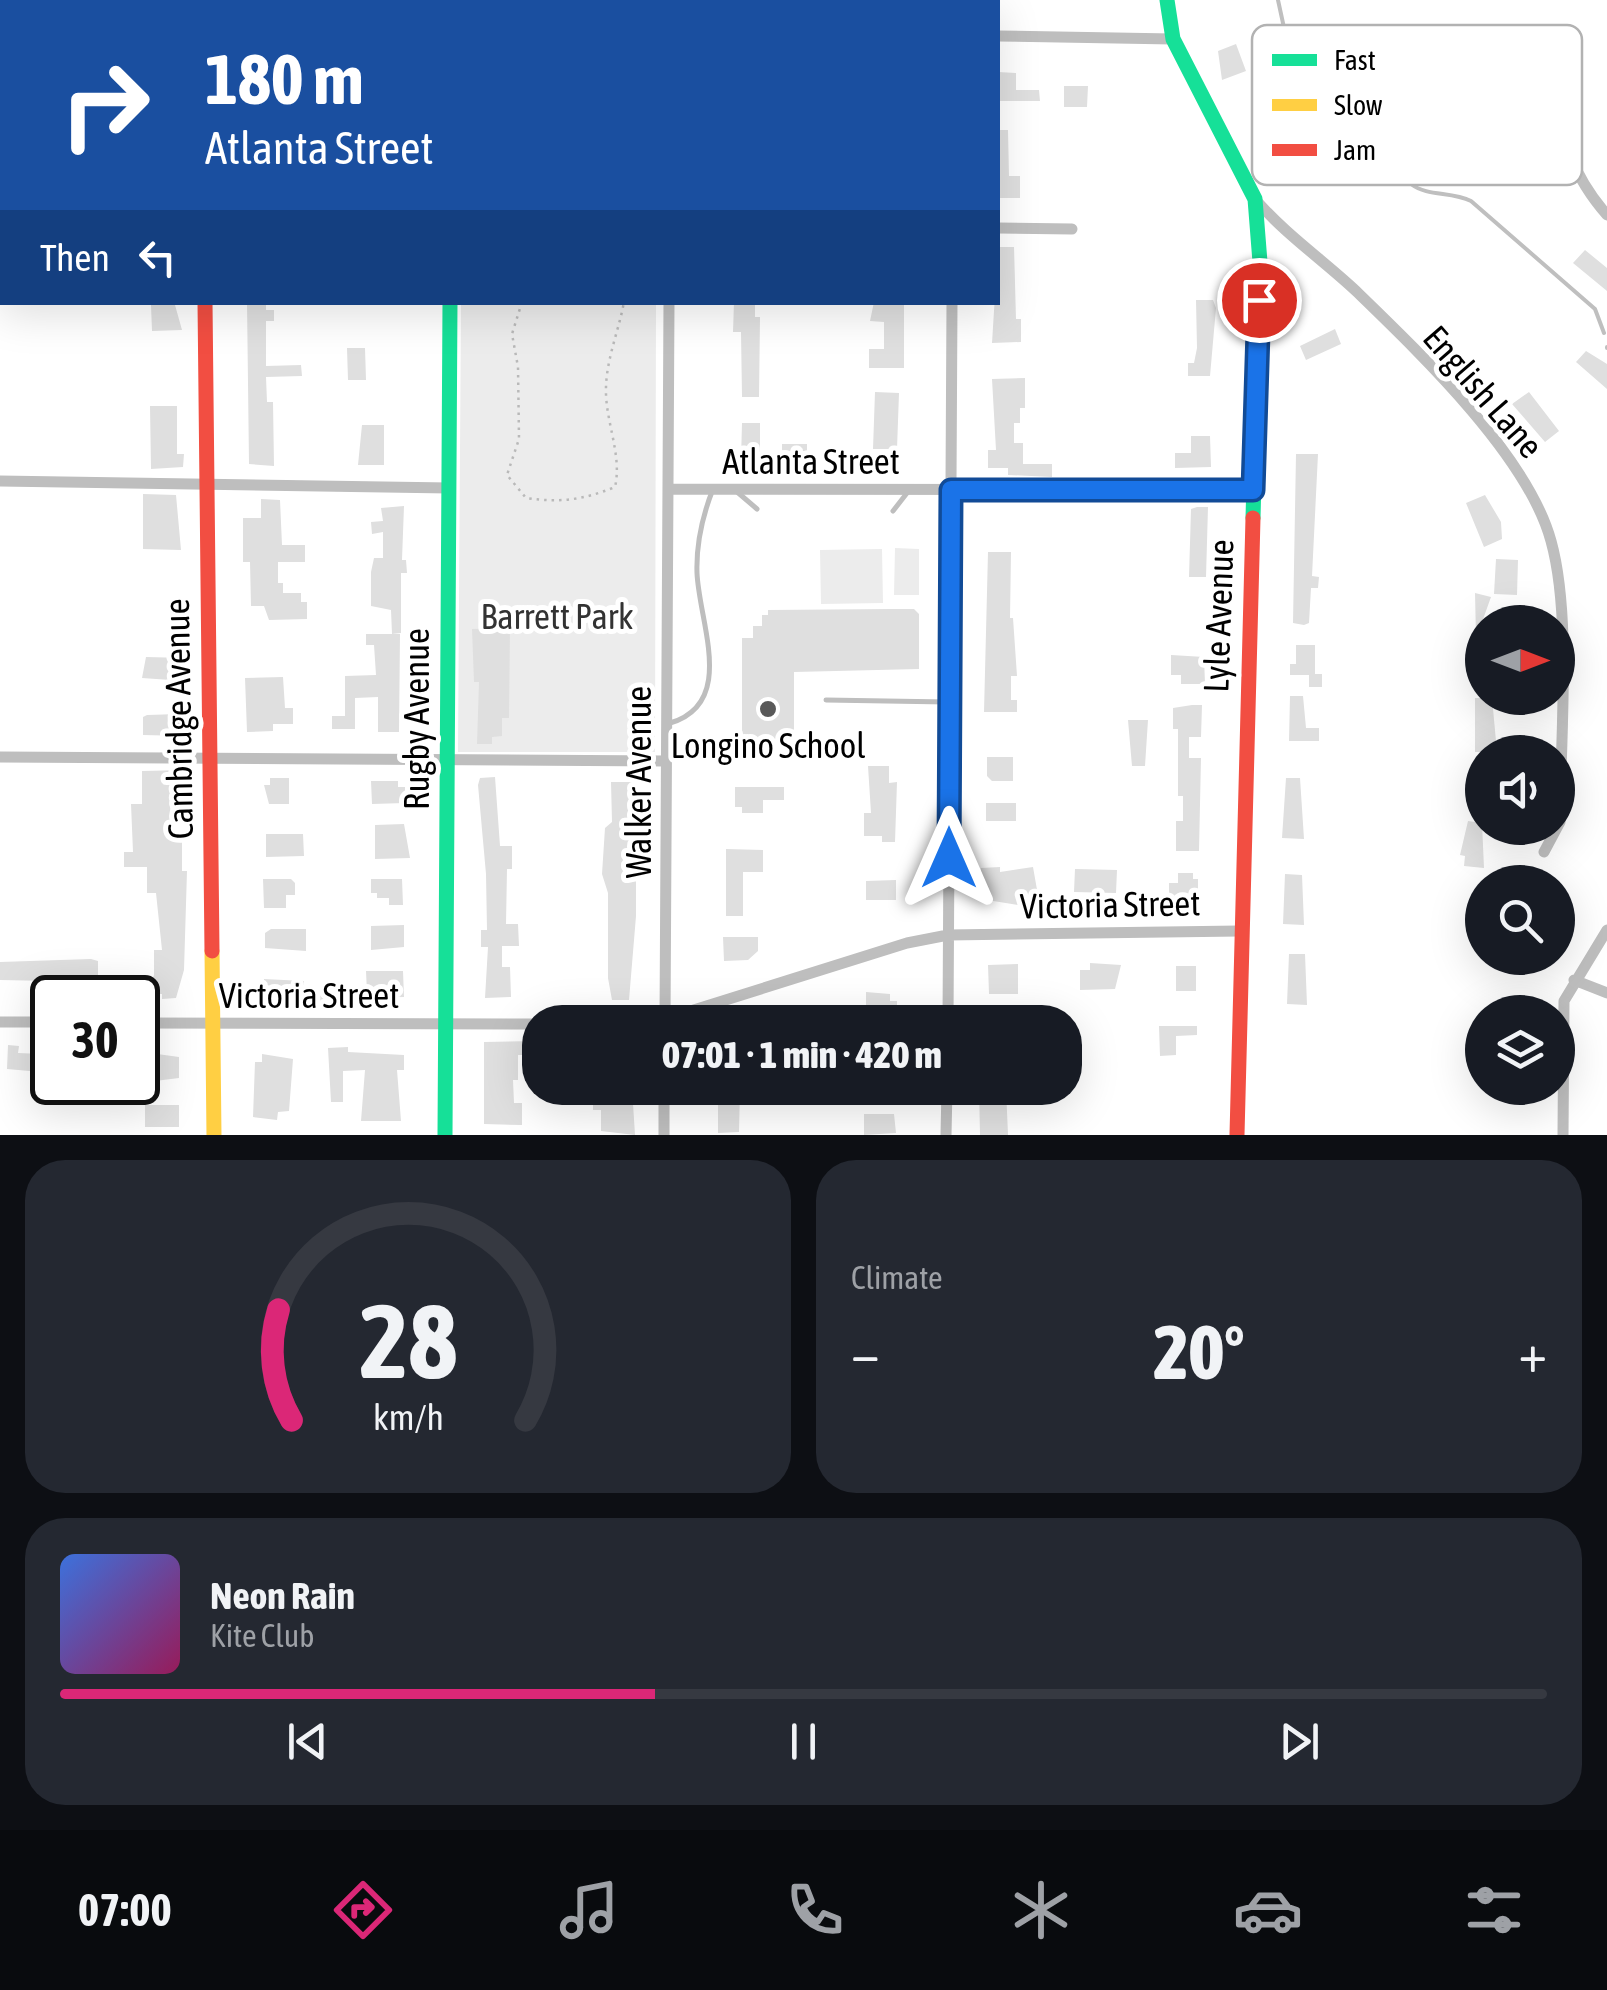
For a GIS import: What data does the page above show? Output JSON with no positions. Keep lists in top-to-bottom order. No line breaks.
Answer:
{"streets":{"street":["English Lane","Atlanta Street","Lyle Avenue","Cambridge Avenue","Rugby Avenue","Walker Avenue","Victoria Street"]},"crossings":[["English Lane","Lyle Avenue"],["Atlanta Street","Lyle Avenue"],["Atlanta Street","Walker Avenue"],["Lyle Avenue","Victoria Street"],["Cambridge Avenue","Victoria Street"],["Rugby Avenue","Victoria Street"]],"parks":["Barrett Park"],"places":["Longino School"],"legend":["Fast","Slow","Jam"],"north":"right","page":{"turn":["180 m","Atlanta Street"],"then":"Then","limit":"30","trip":"07:01 · 1 min · 420 m","tile":"Climate","heat":["−","20°","+"],"song":["Neon Rain","Kite Club"],"tabs":"07:00","gauge":["28","km/h"]}}
